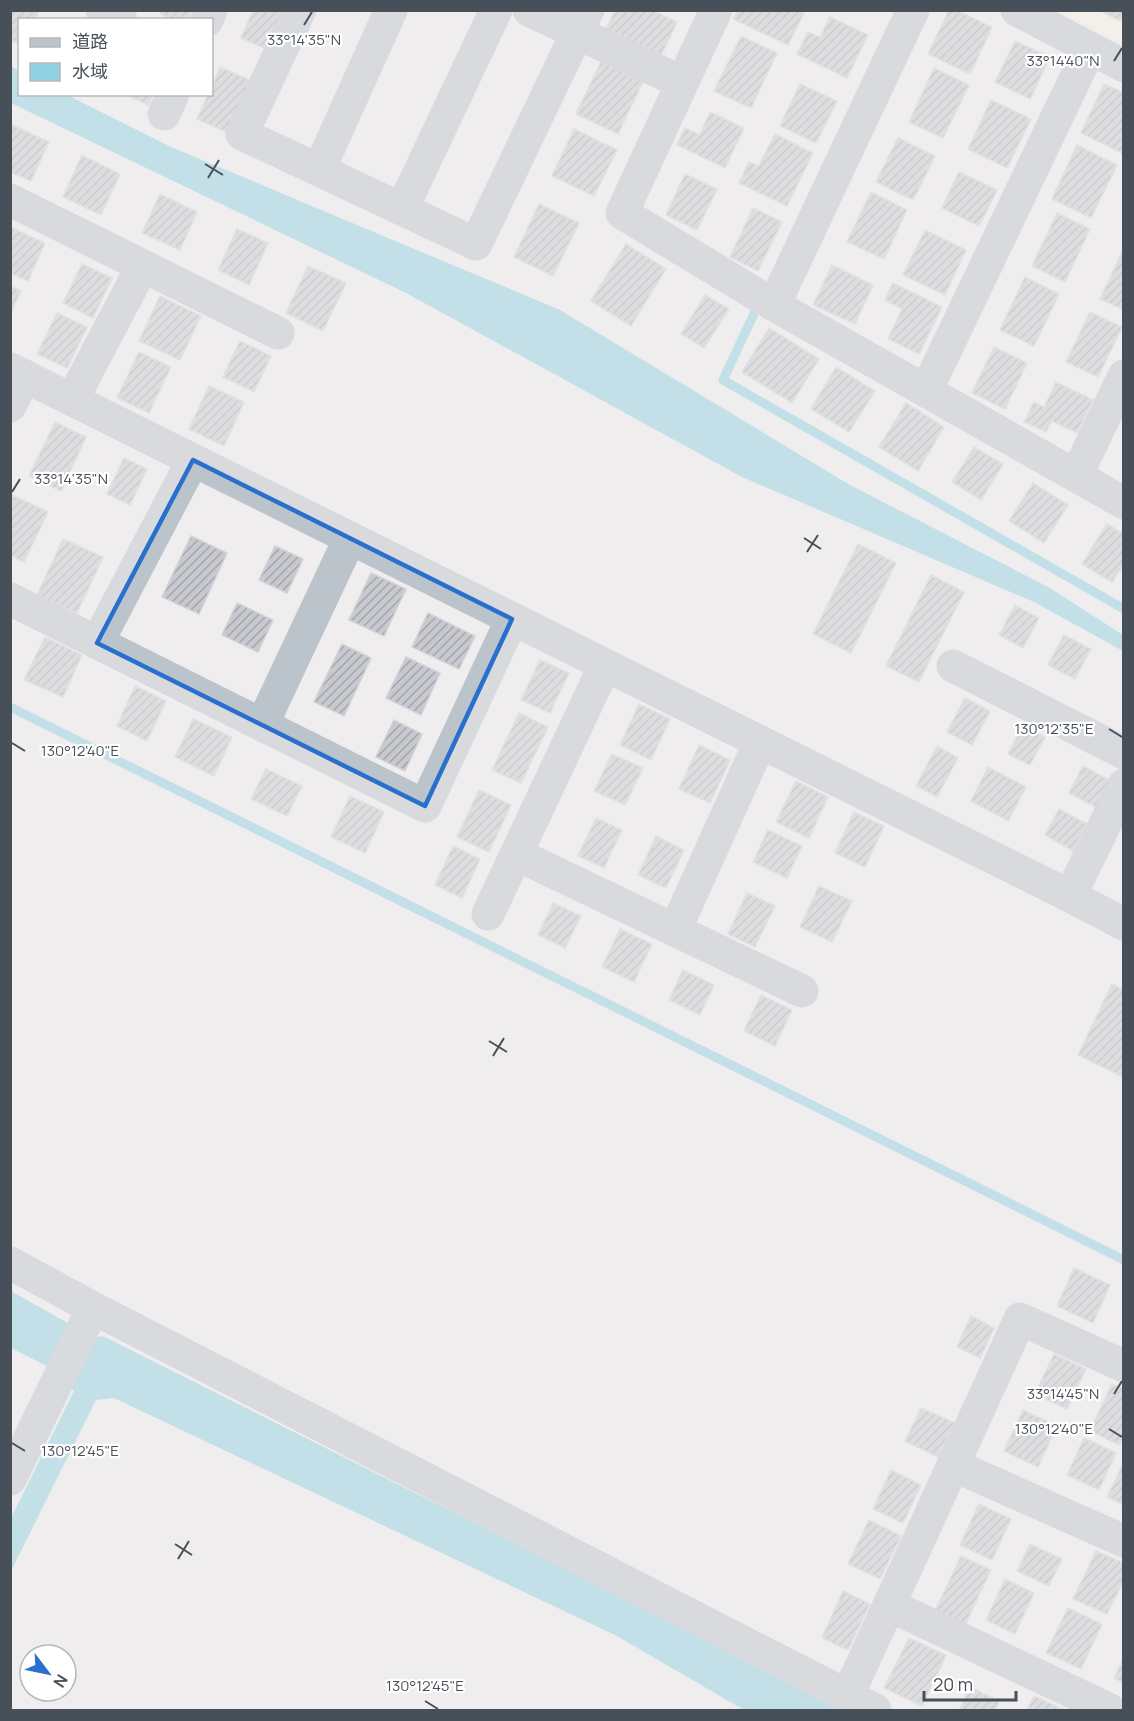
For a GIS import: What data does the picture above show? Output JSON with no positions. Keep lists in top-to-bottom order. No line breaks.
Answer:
{"legend":["道路","水域"],"scale_bar":"20 m","north":"bottom right","coordinates":["33°14'35\"N","33°14'40\"N","130°12'35\"E","130°12'40\"E","33°14'45\"N","130°12'45\"E"]}
